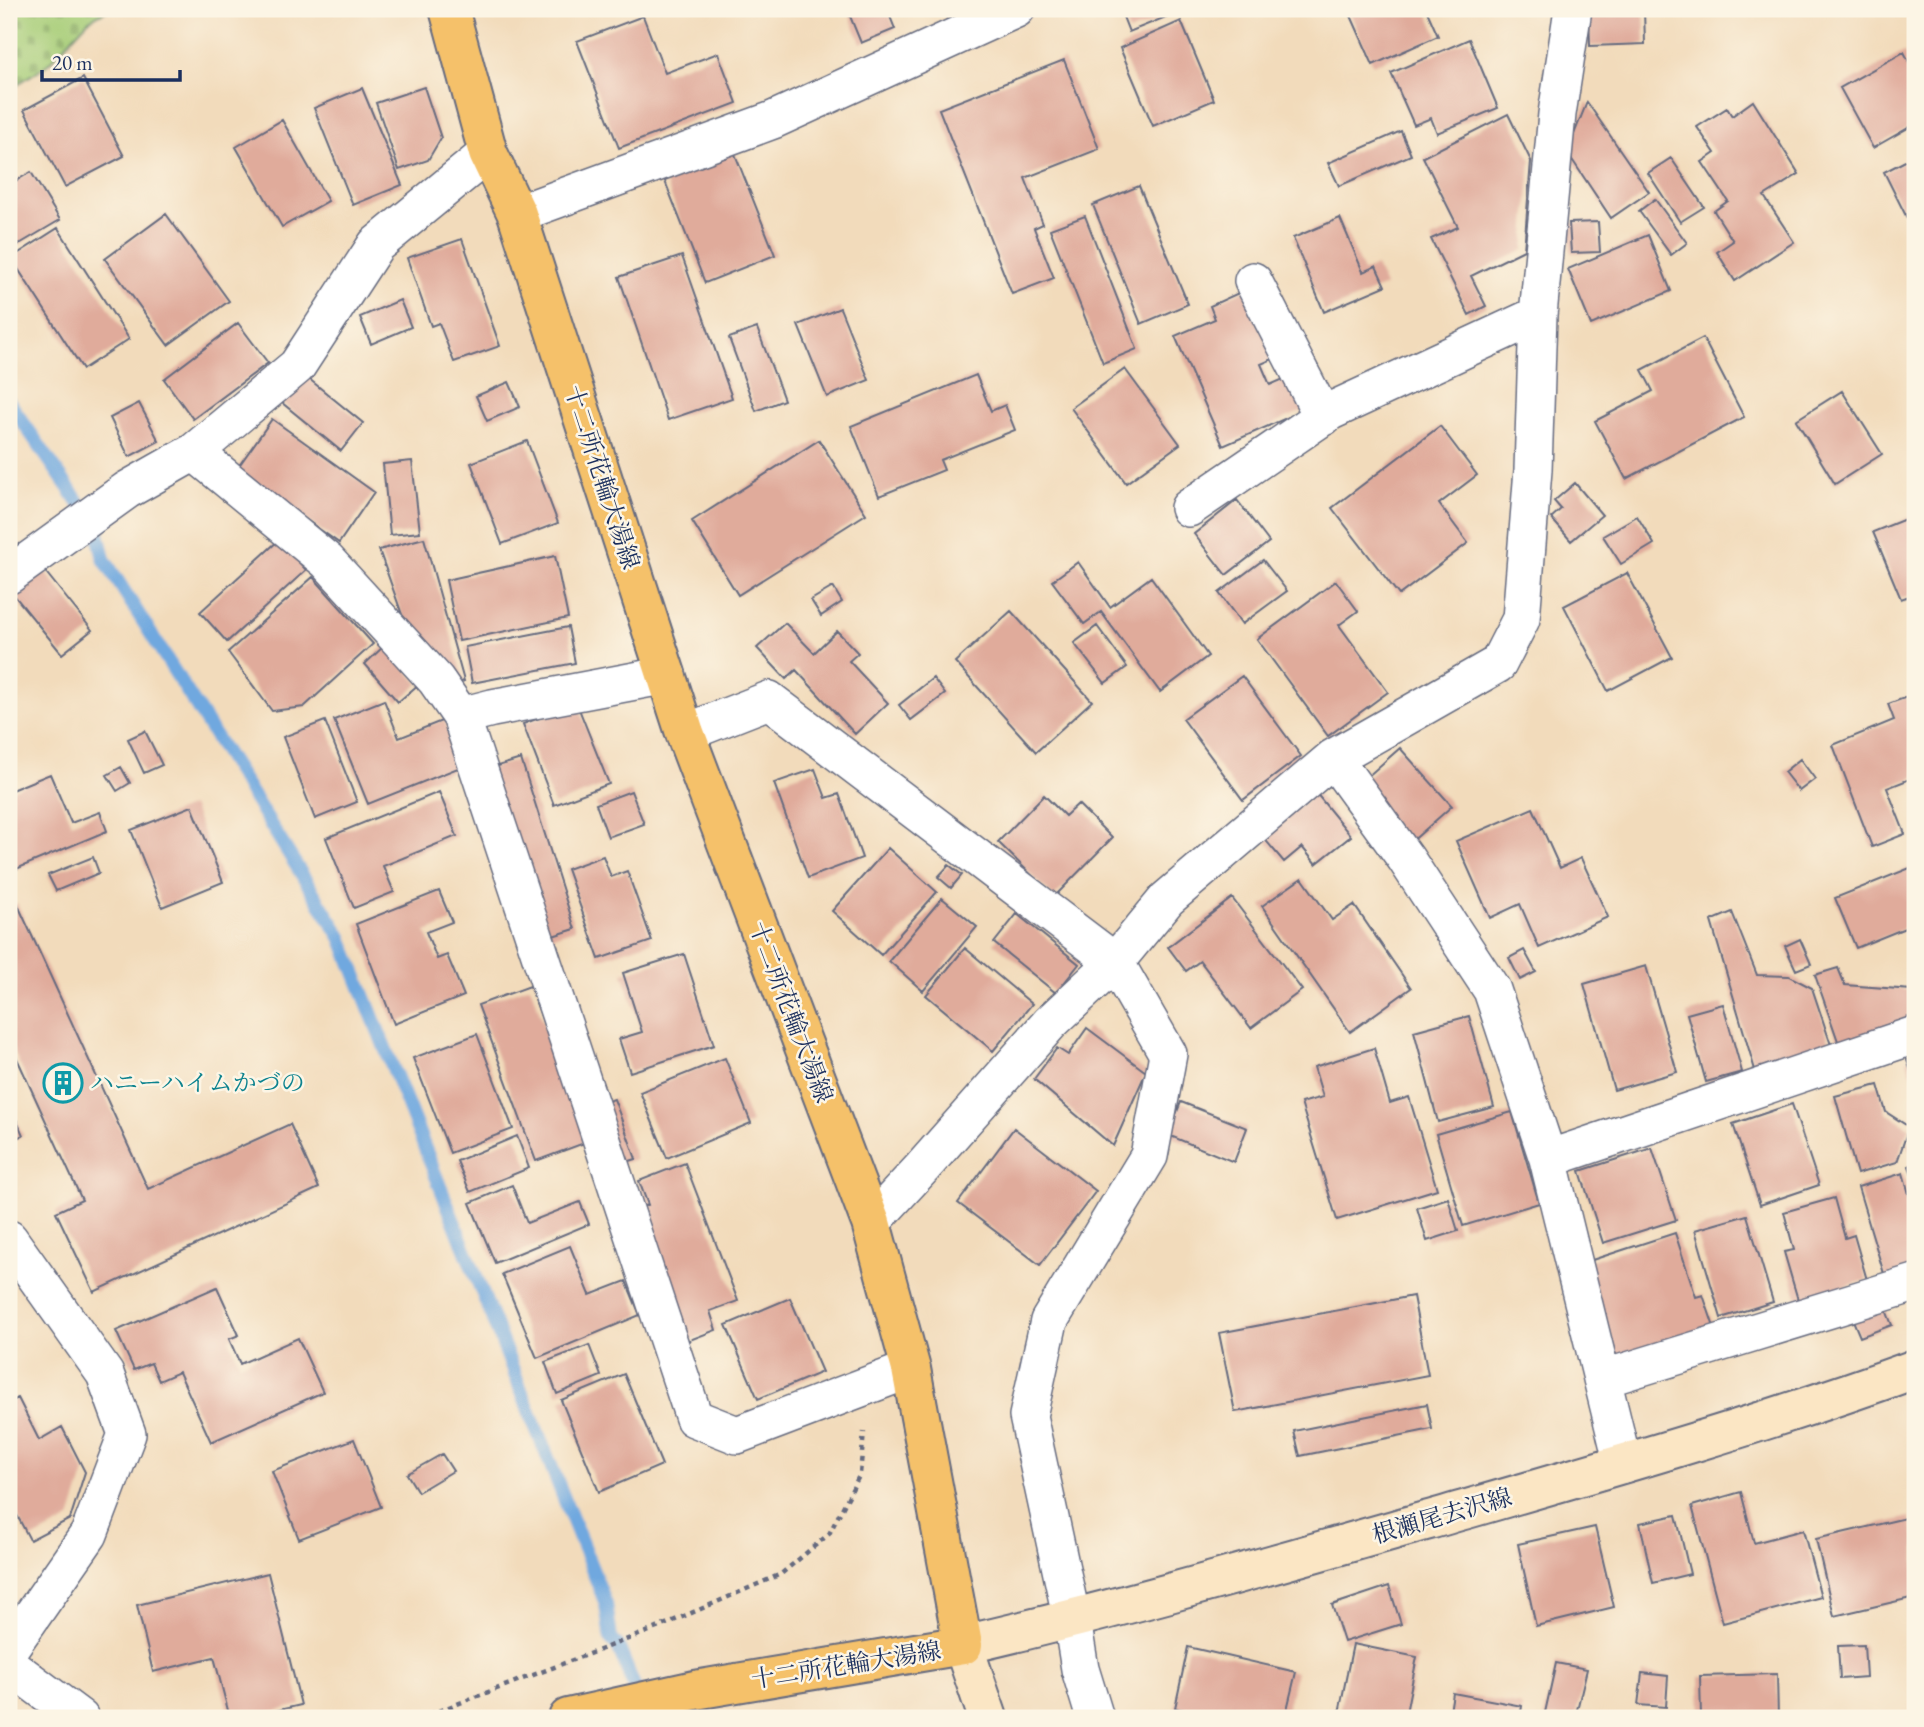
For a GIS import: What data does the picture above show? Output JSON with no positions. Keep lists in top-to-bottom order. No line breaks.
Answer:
{"streets":{"main road":["十二所花輪大湯線","根瀬尾去沢線"]},"crossings":[["十二所花輪大湯線","根瀬尾去沢線"]],"places":{"building":["ハニーハイムかづの"]},"scale_bar":"20 m"}
